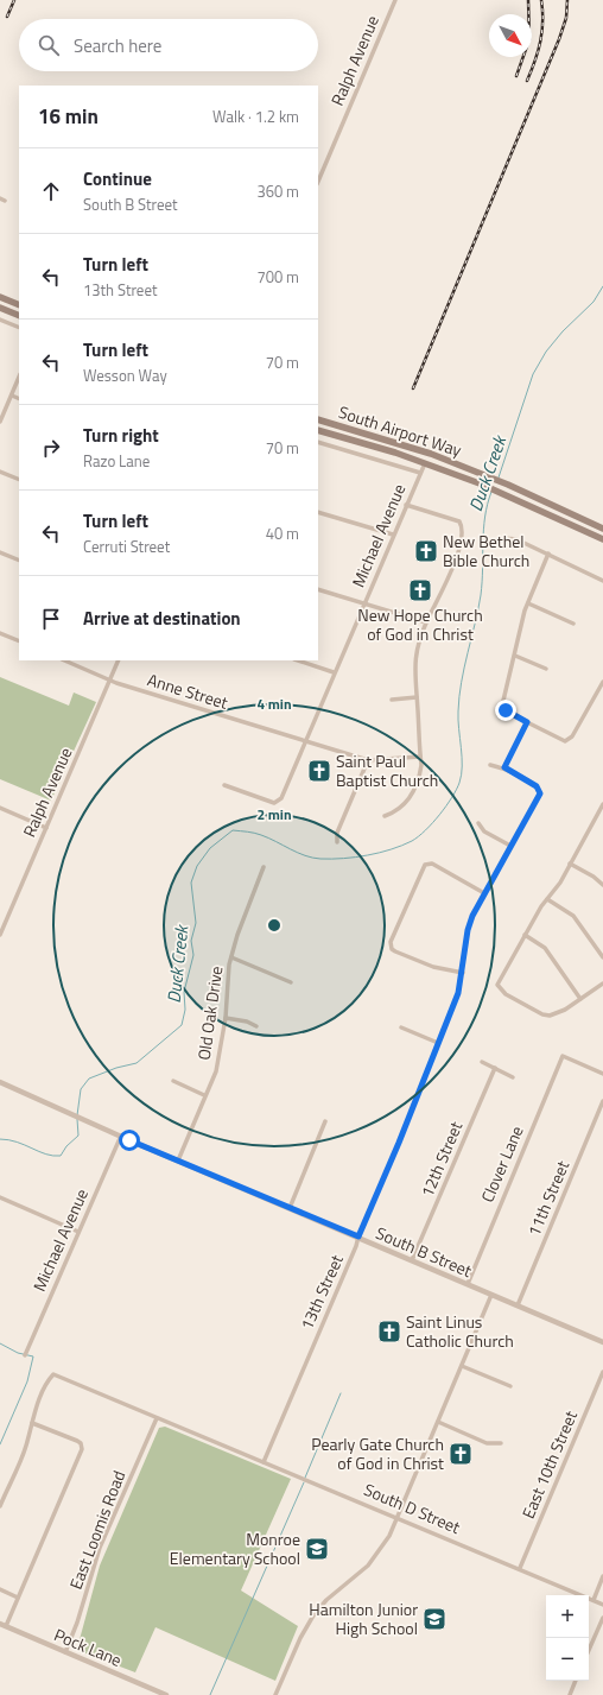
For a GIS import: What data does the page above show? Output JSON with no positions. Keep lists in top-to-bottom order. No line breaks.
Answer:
{"streets":{"main road":["South Airport Way"],"street":["Ralph Avenue","Michael Avenue","Anne Street","Old Oak Drive","12th Street","Clover Lane","11th Street","South B Street","13th Street","East 10th Street","South D Street","East Loomis Road","Pock Lane"]},"crossings":[["Ralph Avenue","Anne Street"],["South Airport Way","Michael Avenue"],["Michael Avenue","Anne Street"],["Michael Avenue","South B Street"],["Old Oak Drive","South B Street"],["12th Street","South B Street"],["Clover Lane","South B Street"],["11th Street","South B Street"],["South B Street","13th Street"],["13th Street","South D Street"],["East 10th Street","South D Street"],["South D Street","East Loomis Road"],["East Loomis Road","Pock Lane"]],"water":["Duck Creek"],"places":{"church":["New Bethel Bible Church","New Hope Church of God in Christ","Saint Paul Baptist Church","Saint Linus Catholic Church","Pearly Gate Church of God in Christ"],"school or university":["Monroe Elementary School","Hamilton Junior High School"]},"north":"bottom right","page":{"search":"Search here","heading":["16 min","Walk · 1.2 km"],"list":[["Continue","South B Street","360 m"],["Turn left","13th Street","700 m"],["Turn left","Wesson Way","70 m"],["Turn right","Razo Lane","70 m"],["Turn left","Cerruti Street","40 m"],"Arrive at destination"],"map_buttons":["+","−"]},"rings":["4 min","2 min"]}
